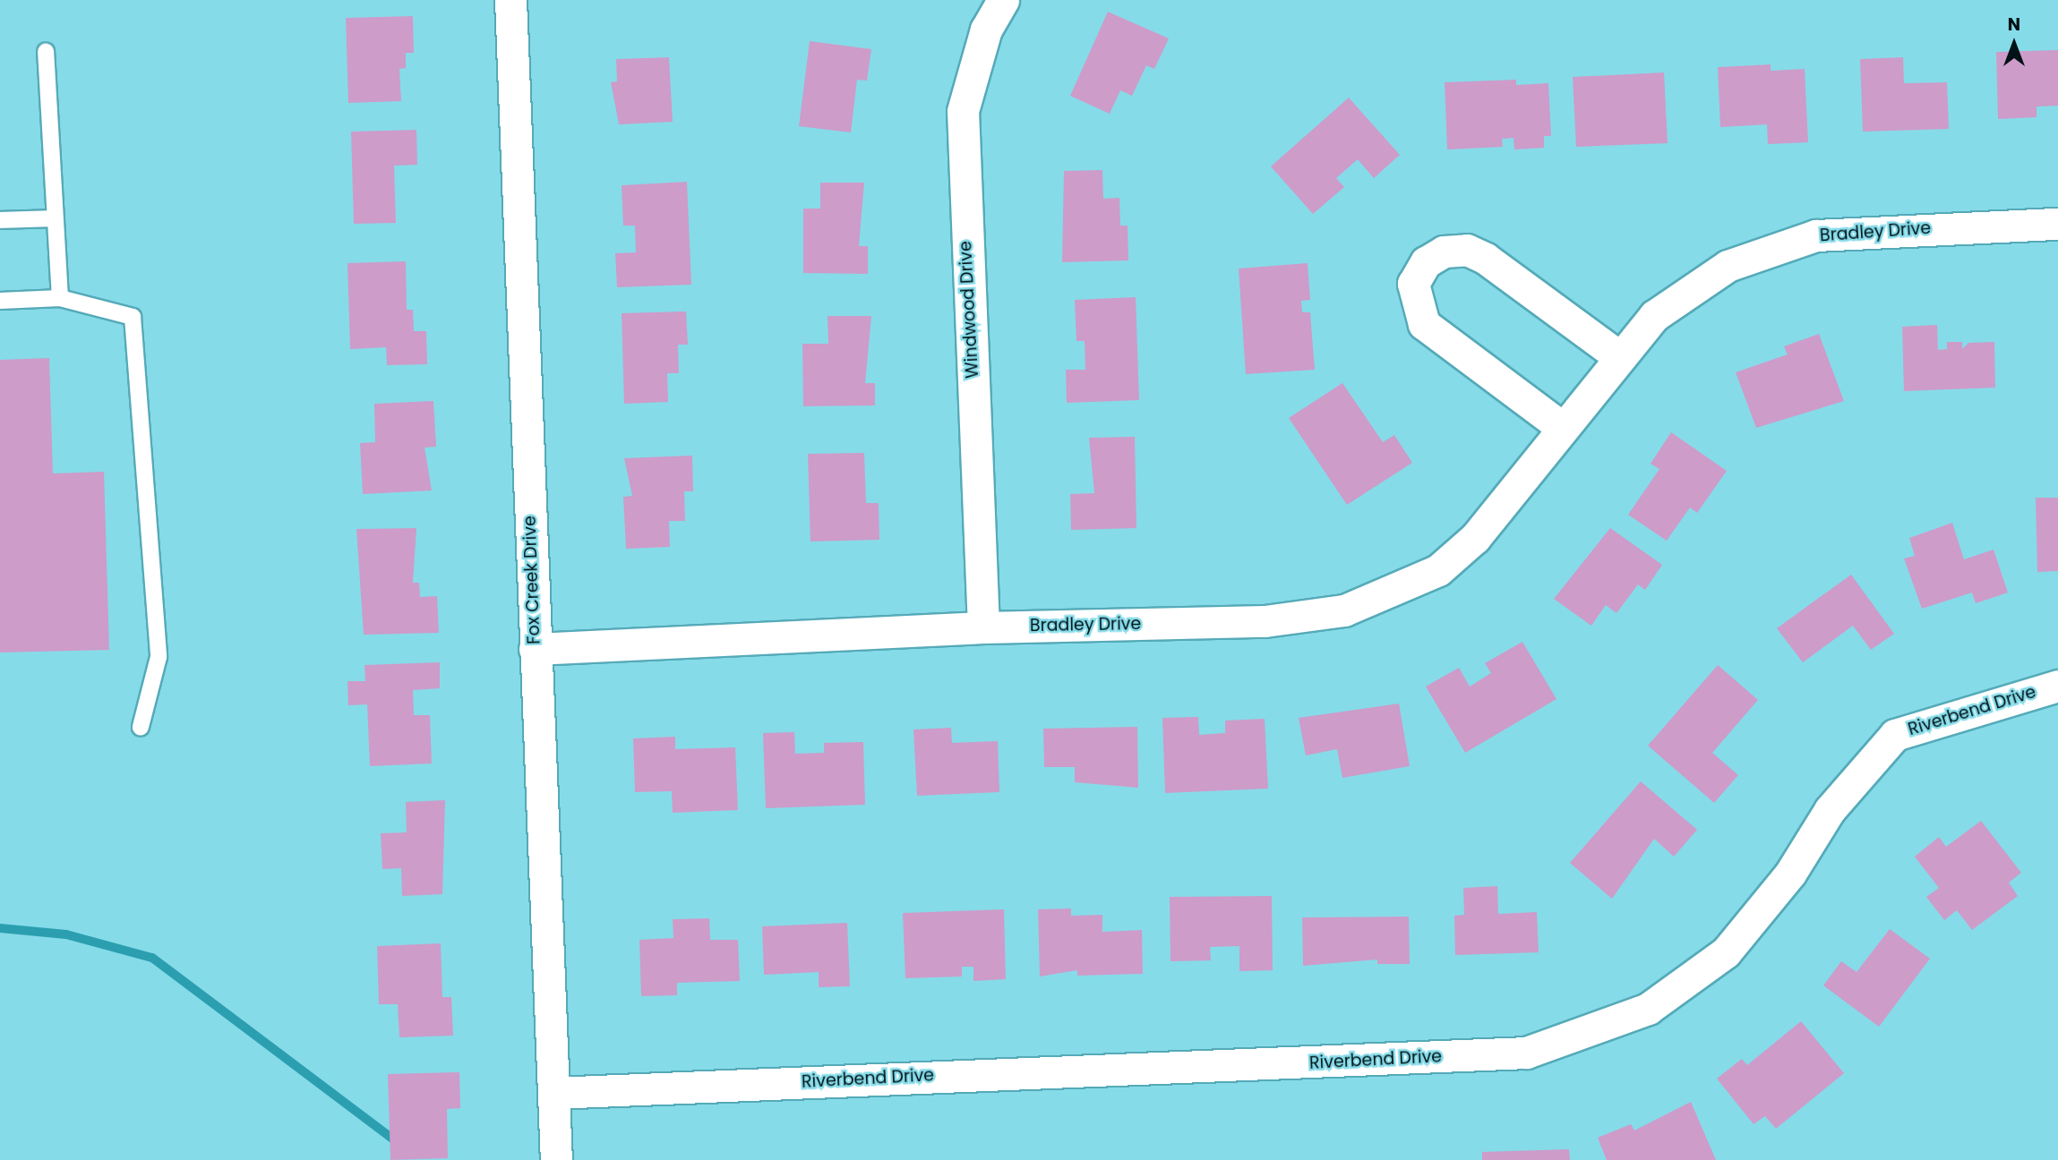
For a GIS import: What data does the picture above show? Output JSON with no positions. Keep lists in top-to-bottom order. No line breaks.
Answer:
{"streets":{"street":["Bradley Drive","Windwood Drive","Fox Creek Drive","Riverbend Drive"]},"crossings":[["Bradley Drive","Windwood Drive"],["Bradley Drive","Fox Creek Drive"],["Fox Creek Drive","Riverbend Drive"]],"north":"top"}
